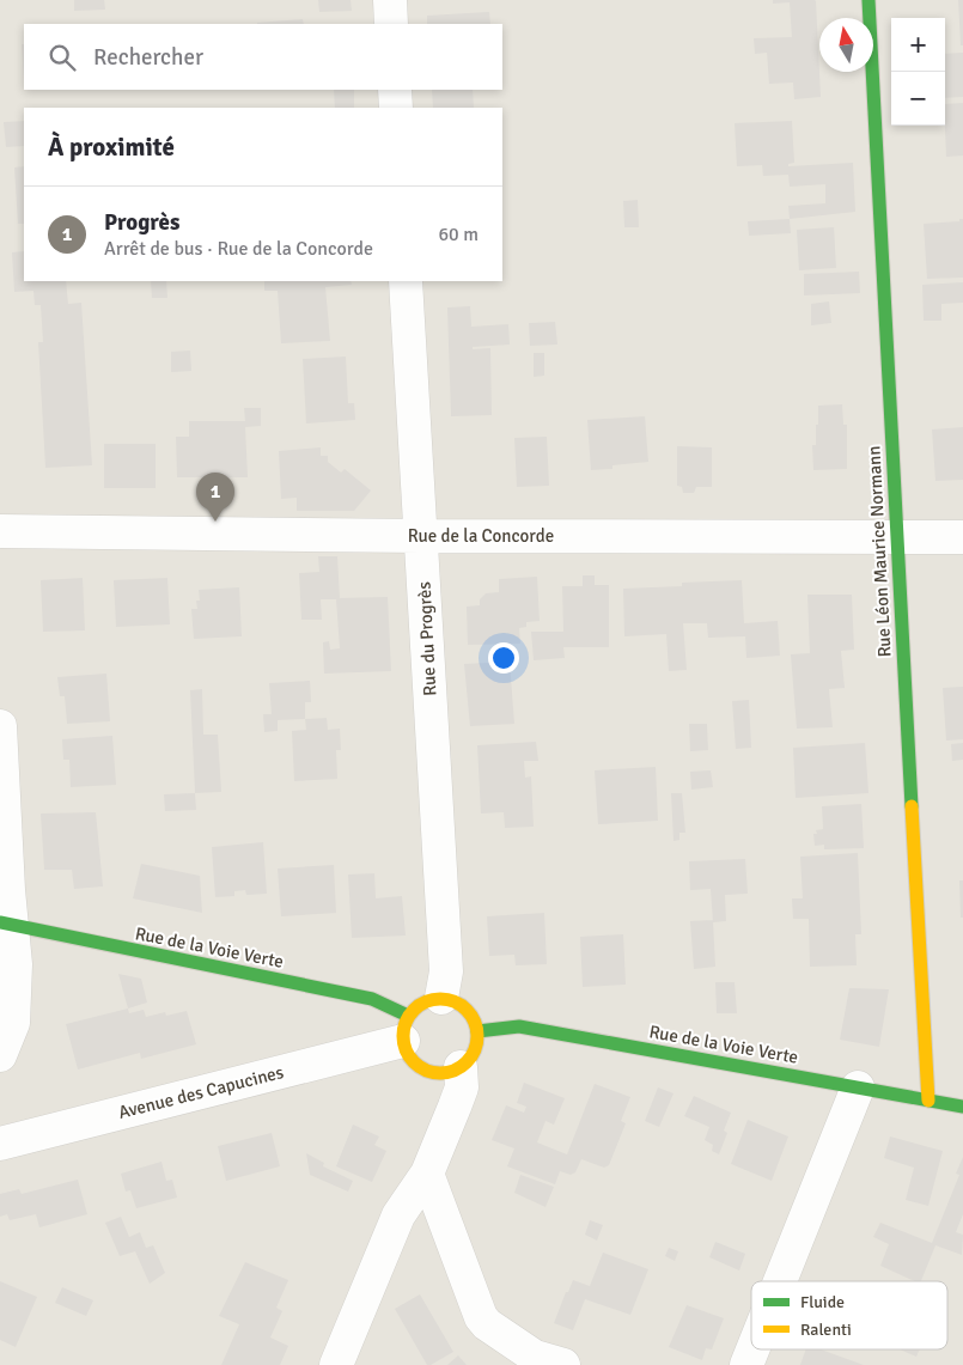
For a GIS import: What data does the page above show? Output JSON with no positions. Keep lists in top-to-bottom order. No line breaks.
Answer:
{"streets":{"street":["Rue de la Concorde","Rue Léon Maurice Normann","Rue du Progrès","Rue de la Voie Verte","Avenue des Capucines"]},"crossings":[["Rue de la Concorde","Rue Léon Maurice Normann"],["Rue de la Concorde","Rue du Progrès"],["Rue Léon Maurice Normann","Rue de la Voie Verte"],["Rue du Progrès","Rue de la Voie Verte"],["Rue du Progrès","Avenue des Capucines"],["Rue de la Voie Verte","Avenue des Capucines"]],"legend":["Fluide","Ralenti"],"north":"top","page":{"map_buttons":["+","−"],"search":"Rechercher","heading":"À proximité","list":[{"mark":"1","name":"Progrès","note":"Arrêt de bus · Rue de la Concorde","value":"60 m"}],"pins":"1"}}
